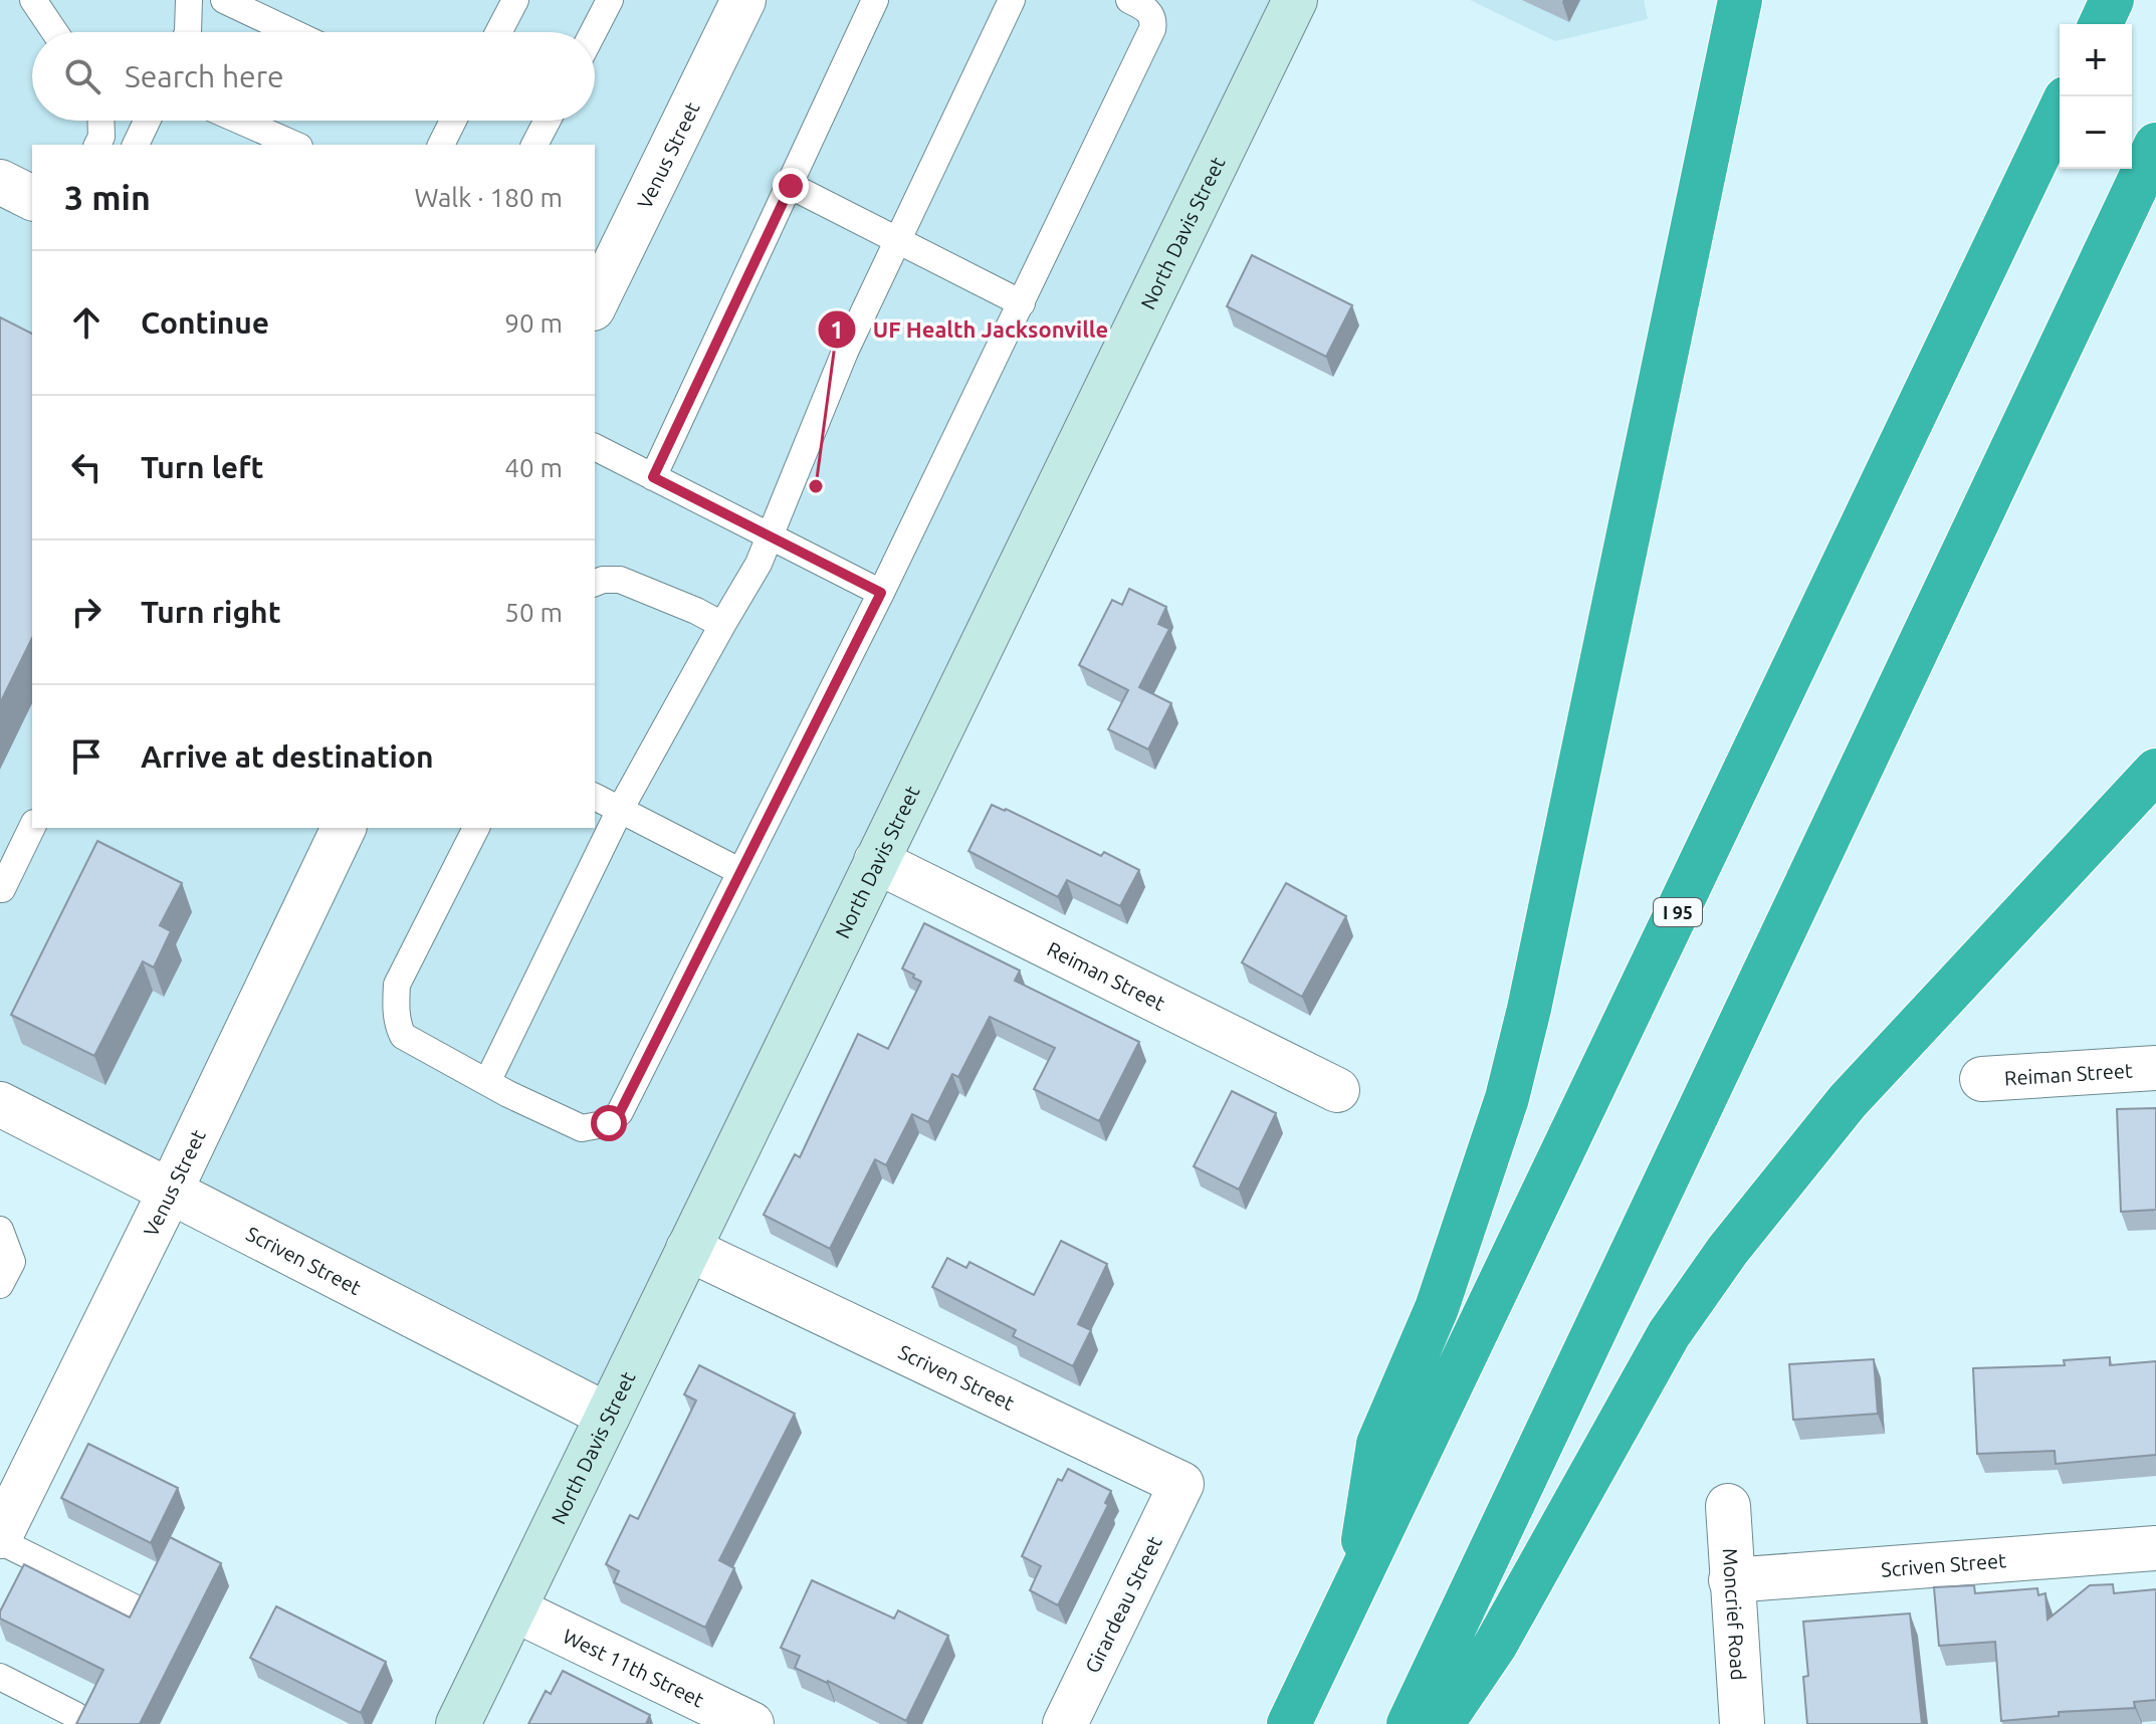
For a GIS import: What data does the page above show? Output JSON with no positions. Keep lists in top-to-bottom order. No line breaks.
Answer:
{"streets":{"highway":["I 95"],"street":["Venus Street","North Davis Street","Reiman Street","Scriven Street","Girardeau Street","Moncrief Road","West 11th Street"]},"crossings":[["Venus Street","Scriven Street"],["North Davis Street","Reiman Street"],["North Davis Street","Scriven Street"],["North Davis Street","West 11th Street"],["Scriven Street","Girardeau Street"],["Scriven Street","Moncrief Road"]],"places":["UF Health Jacksonville"],"page":{"map_buttons":["+","−"],"search":"Search here","heading":["3 min","Walk · 180 m"],"list":[["Continue","90 m"],["Turn left","40 m"],["Turn right","50 m"],"Arrive at destination"]}}
